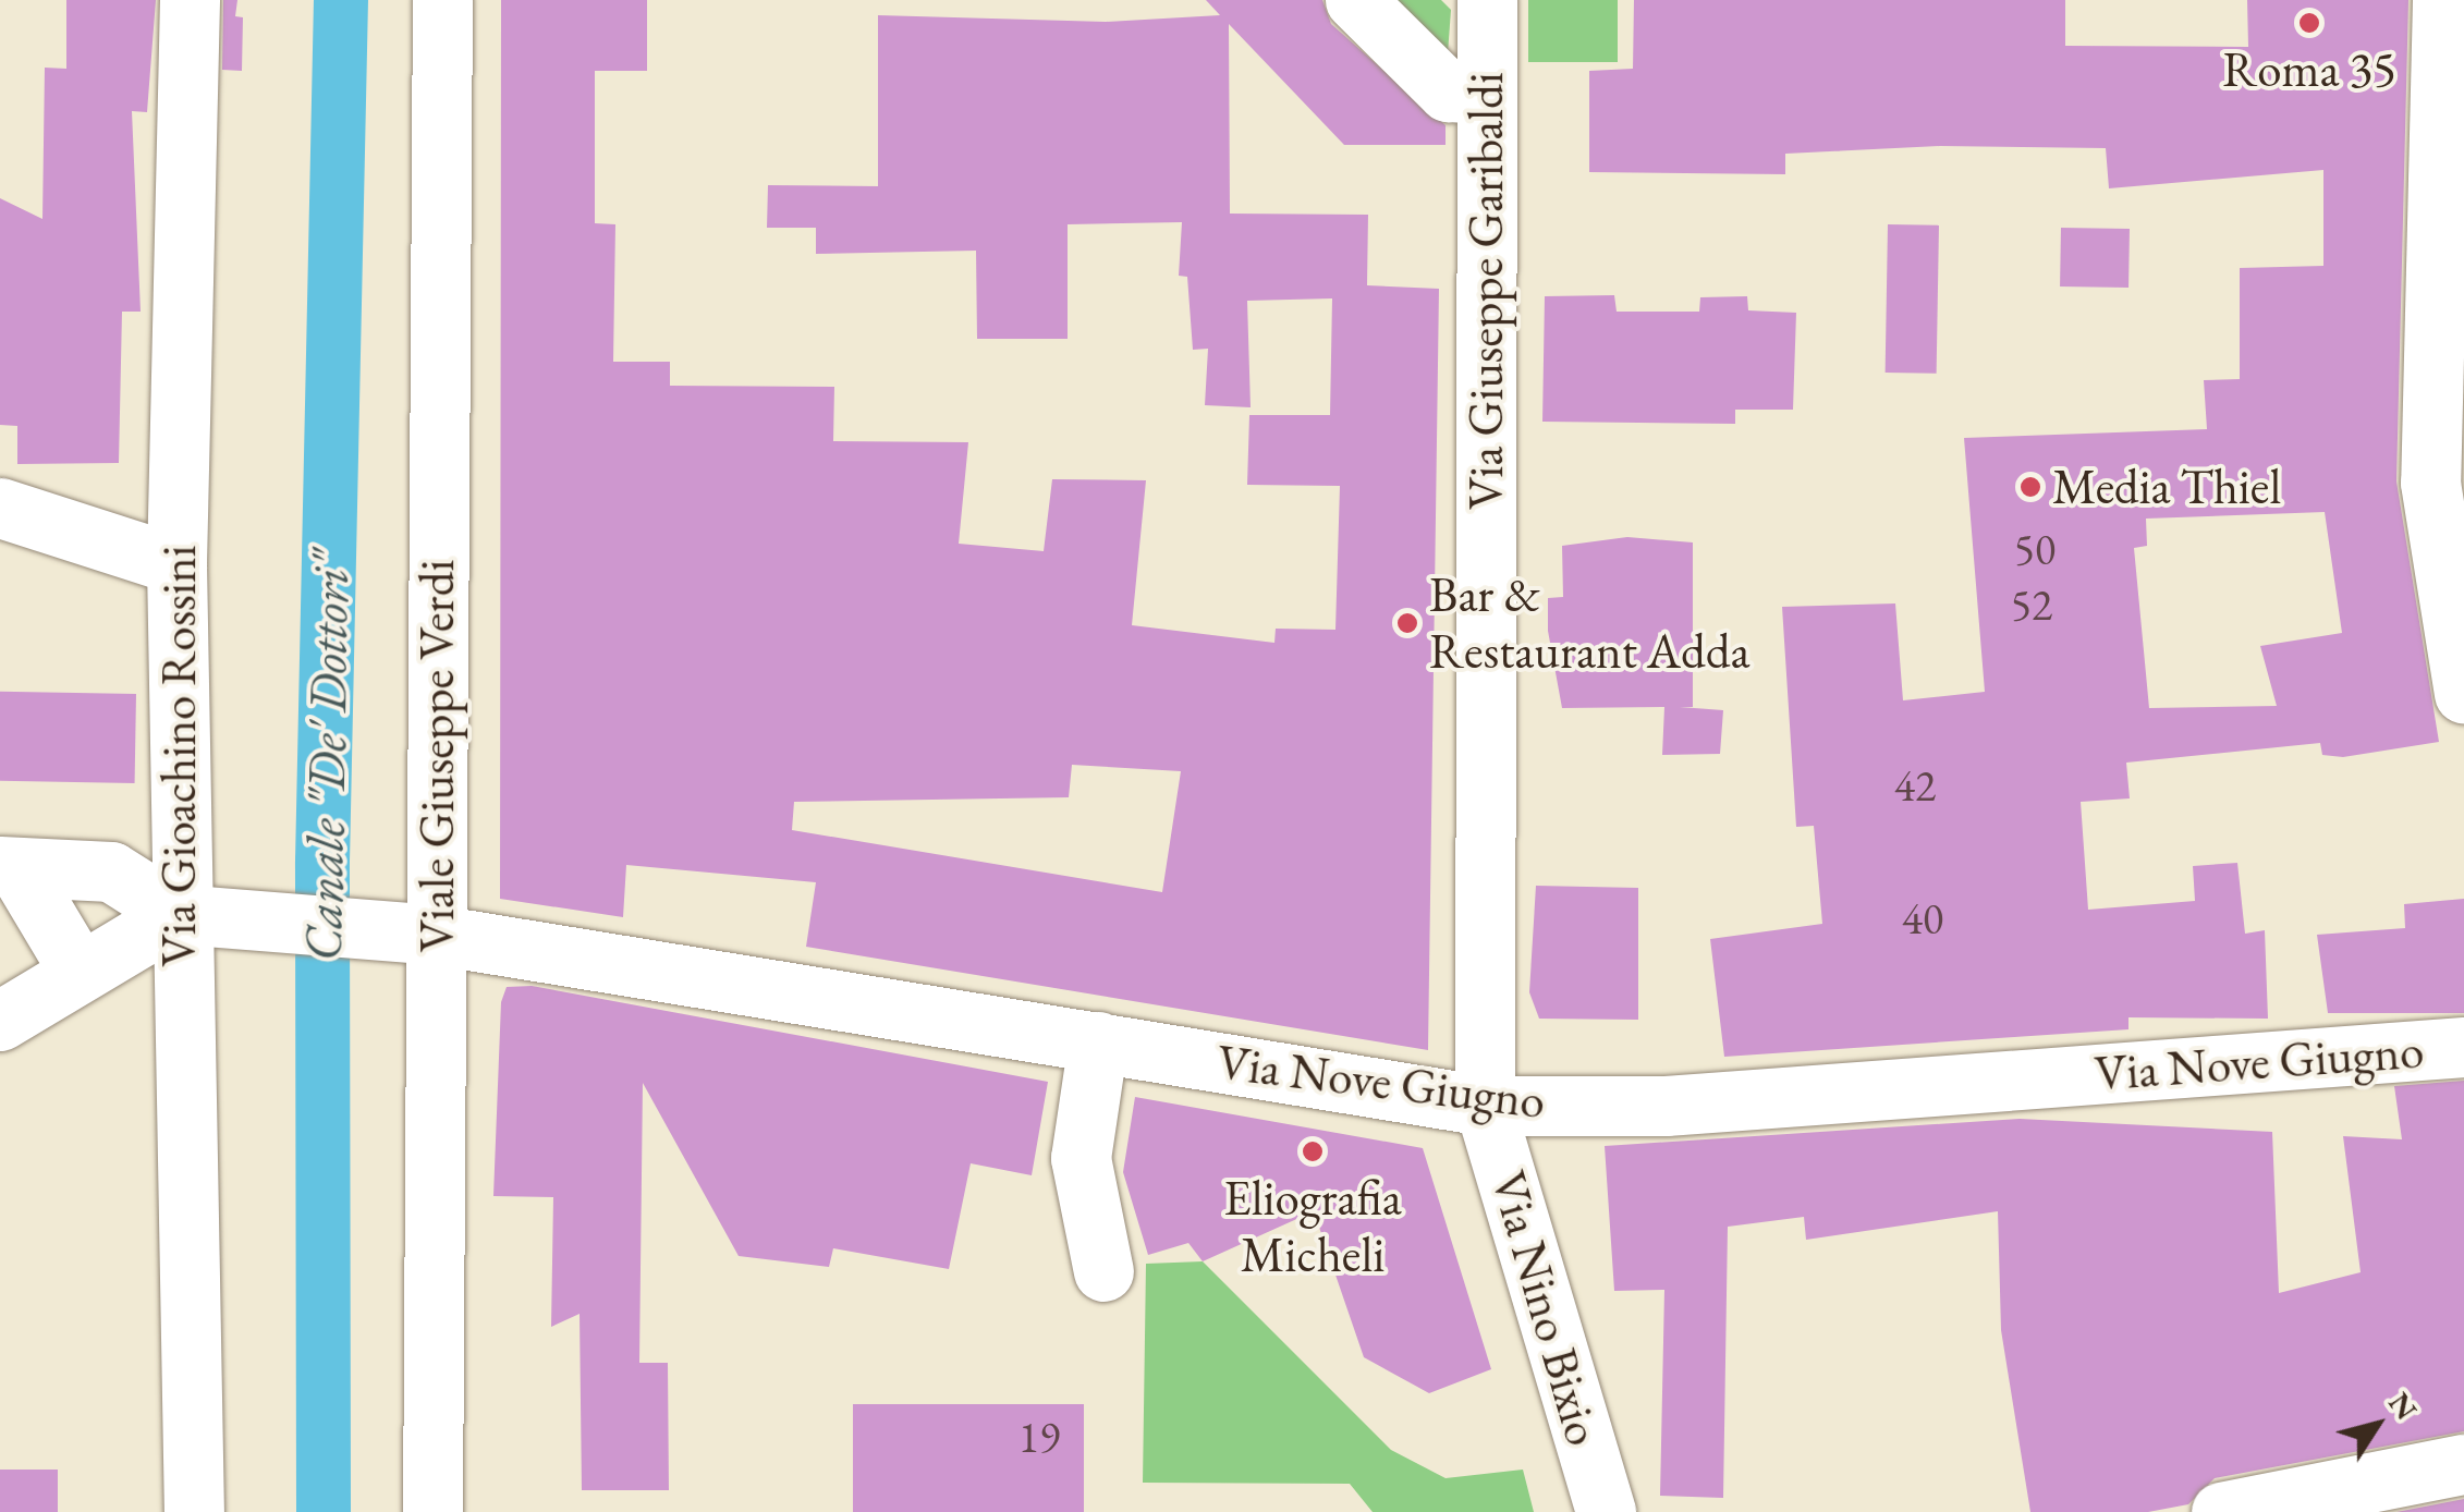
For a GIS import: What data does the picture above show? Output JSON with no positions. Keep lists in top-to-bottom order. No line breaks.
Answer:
{"streets":{"street":["Via Giuseppe Garibaldi","Via Gioachino Rossini","Viale Giuseppe Verdi","Via Nove Giugno","Via Nino Bixio"]},"crossings":[["Via Giuseppe Garibaldi","Via Nove Giugno"],["Via Giuseppe Garibaldi","Via Nino Bixio"],["Via Gioachino Rossini","Via Nove Giugno"],["Viale Giuseppe Verdi","Via Nove Giugno"],["Via Nove Giugno","Via Nino Bixio"]],"water":["Canale \"De' Dottori\""],"places":["Roma 35","Media Thiel","Bar & Restaurant Adda","Eliografia Micheli"],"house_numbers":["50","52","42","40","19"],"north":"top right"}
